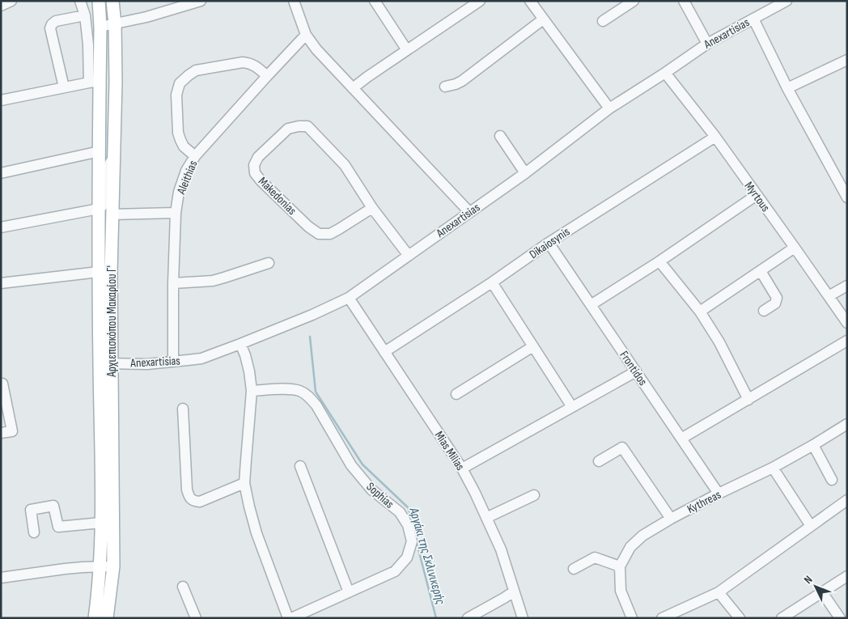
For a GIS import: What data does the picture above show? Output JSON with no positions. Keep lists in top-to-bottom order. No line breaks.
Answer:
{"streets":{"main road":["Αρχιεπισκόπου Μακαρίου Γ'"],"street":["Anexartisias","Aleithias","Makedonias","Myrtous","Dikaiosynis","Frontidos","Mias Milias","Sophias","Kythreas"]},"crossings":[["Anexartisias","Aleithias"],["Anexartisias","Makedonias"],["Anexartisias","Myrtous"],["Anexartisias","Αρχιεπισκόπου Μακαρίου Γ'"],["Anexartisias","Mias Milias"],["Myrtous","Dikaiosynis"],["Dikaiosynis","Frontidos"],["Dikaiosynis","Mias Milias"],["Frontidos","Kythreas"]],"water":["Αργάκι της Σκλινικερής"],"north":"top left"}
